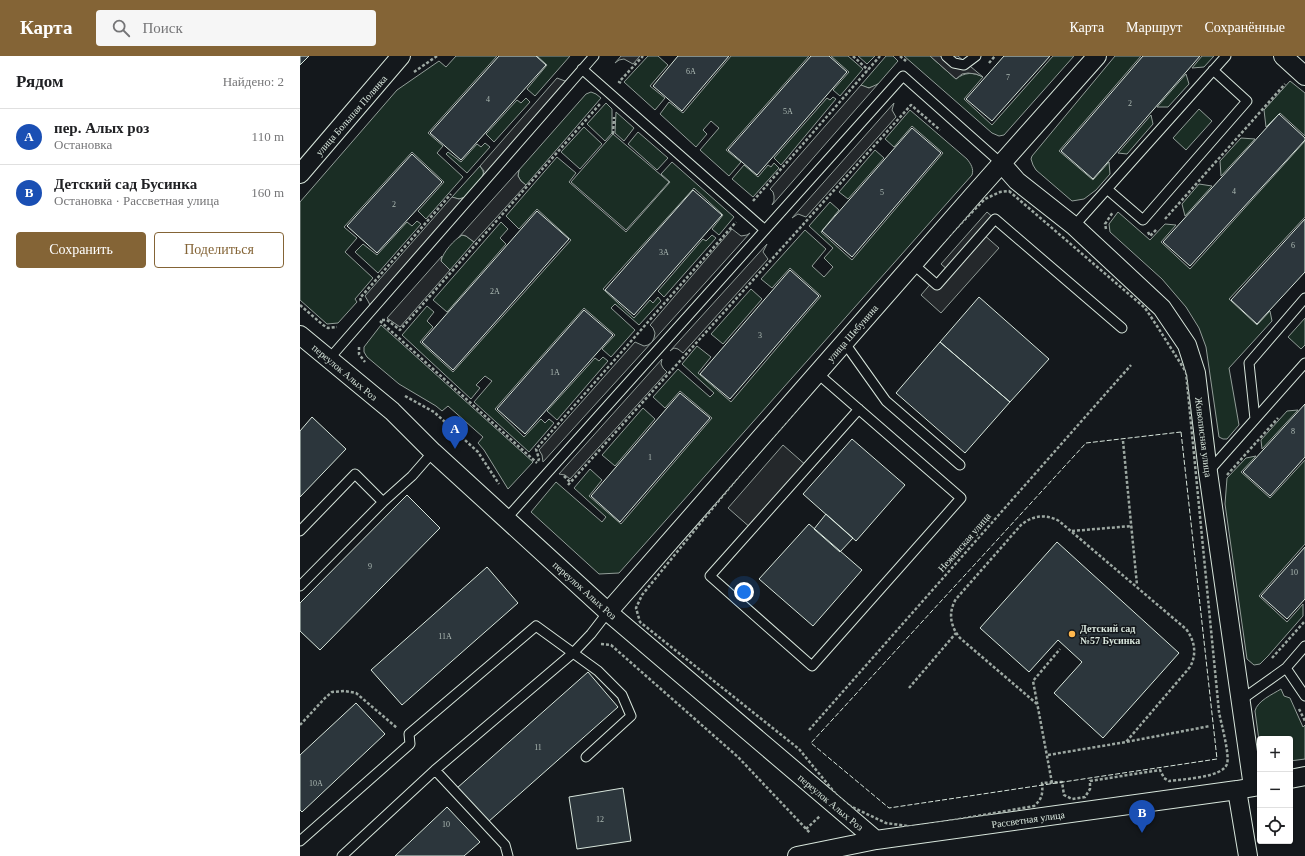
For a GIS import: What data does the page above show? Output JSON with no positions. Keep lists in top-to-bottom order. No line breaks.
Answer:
{"streets":{"street":["улица Большая Полянка","улица Шебунина","переулок Алых Роз","Живописная улица","Рассветная улица"],"path":["Нежинская улица"]},"crossings":[["улица Шебунина","переулок Алых Роз"],["улица Шебунина","Живописная улица"],["переулок Алых Роз","Рассветная улица"],["Живописная улица","Рассветная улица"]],"places":["Детский сад №57 Бусинка"],"house_numbers":["6А","7","4","2","5А","4","5","2","6","3А","2А","3","1А","8","1","9","10","11А","11","10А","12","10"],"page":{"header":"Карта","search":"Поиск","nav":["Карта","Маршрут","Сохранённые"],"heading":["Рядом","Найдено: 2"],"list":[{"mark":"A","name":"пер. Алых роз","note":"Остановка","value":"110 m"},{"mark":"B","name":"Детский сад Бусинка","note":"Остановка · Рассветная улица","value":"160 m"}],"buttons":["Сохранить","Поделиться"],"pins":["A","B"],"map_buttons":["+","−"]}}
